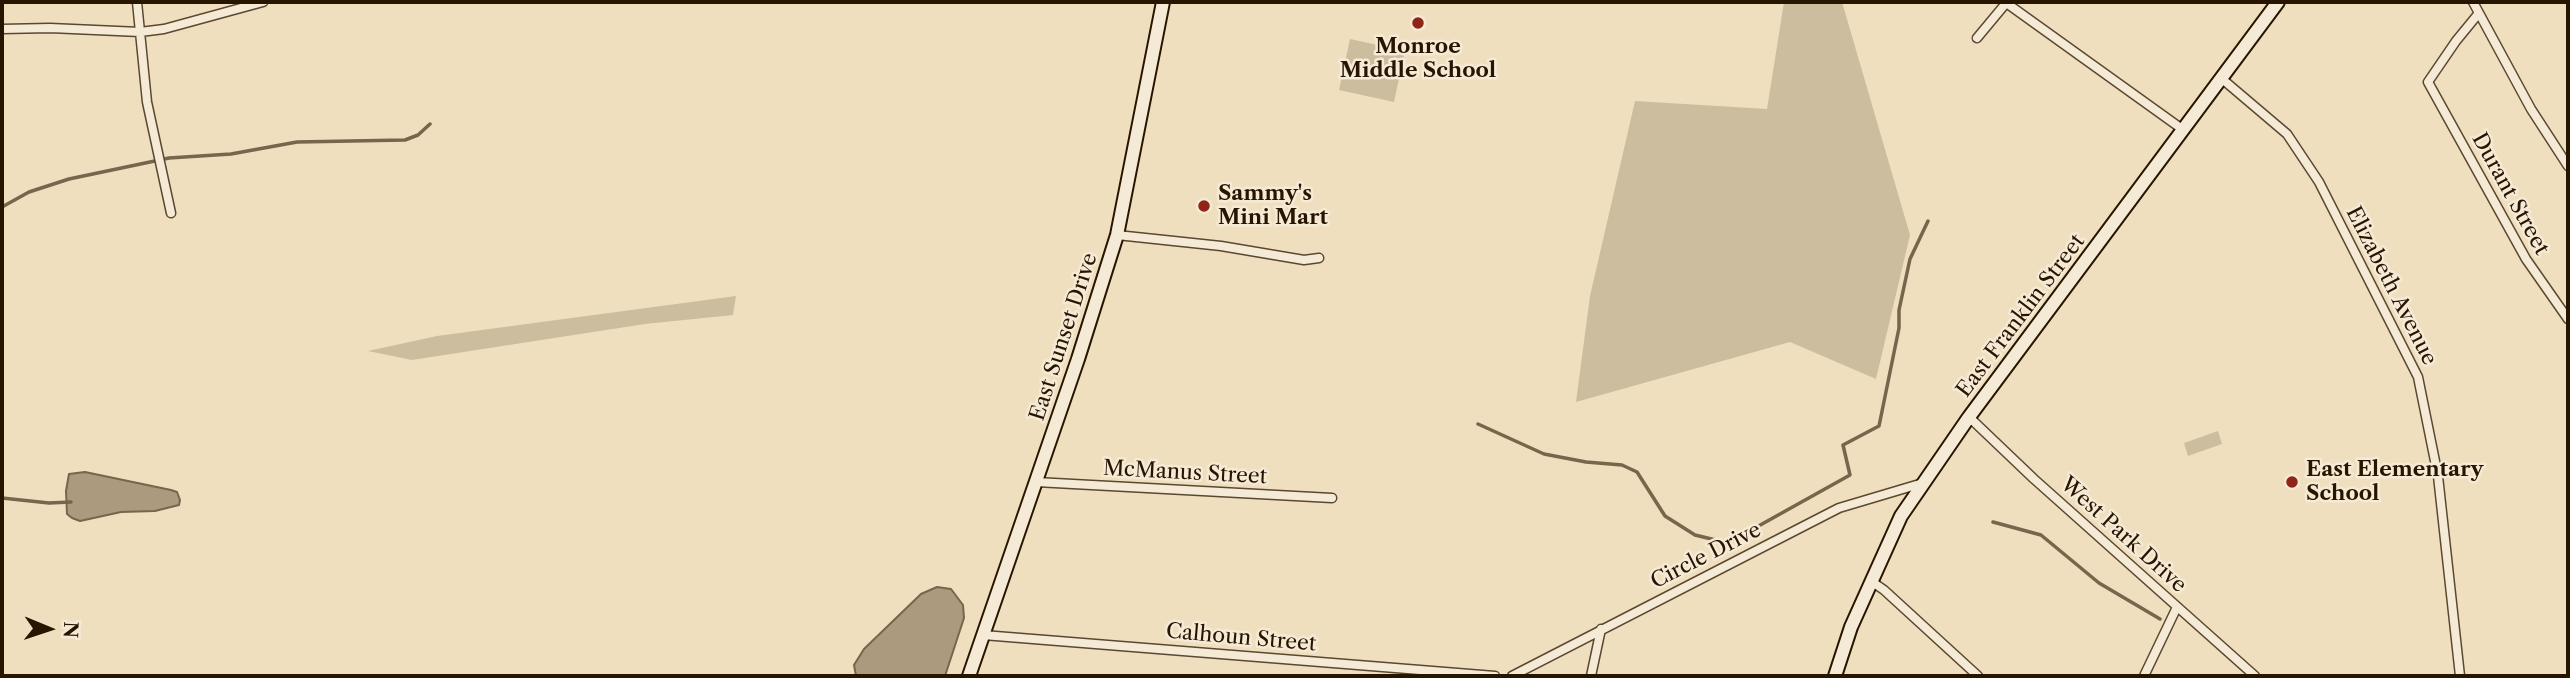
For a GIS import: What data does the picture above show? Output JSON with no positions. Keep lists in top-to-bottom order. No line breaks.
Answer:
{"streets":{"main road":["East Franklin Street","East Sunset Drive"],"street":["Durant Street","Elizabeth Avenue","McManus Street","West Park Drive","Circle Drive","Calhoun Street"]},"crossings":[["Elizabeth Avenue","East Franklin Street"],["East Franklin Street","West Park Drive"],["East Franklin Street","Circle Drive"],["East Sunset Drive","McManus Street"],["East Sunset Drive","Calhoun Street"]],"places":["Monroe Middle School","Sammy's Mini Mart","East Elementary School"],"north":"right"}
